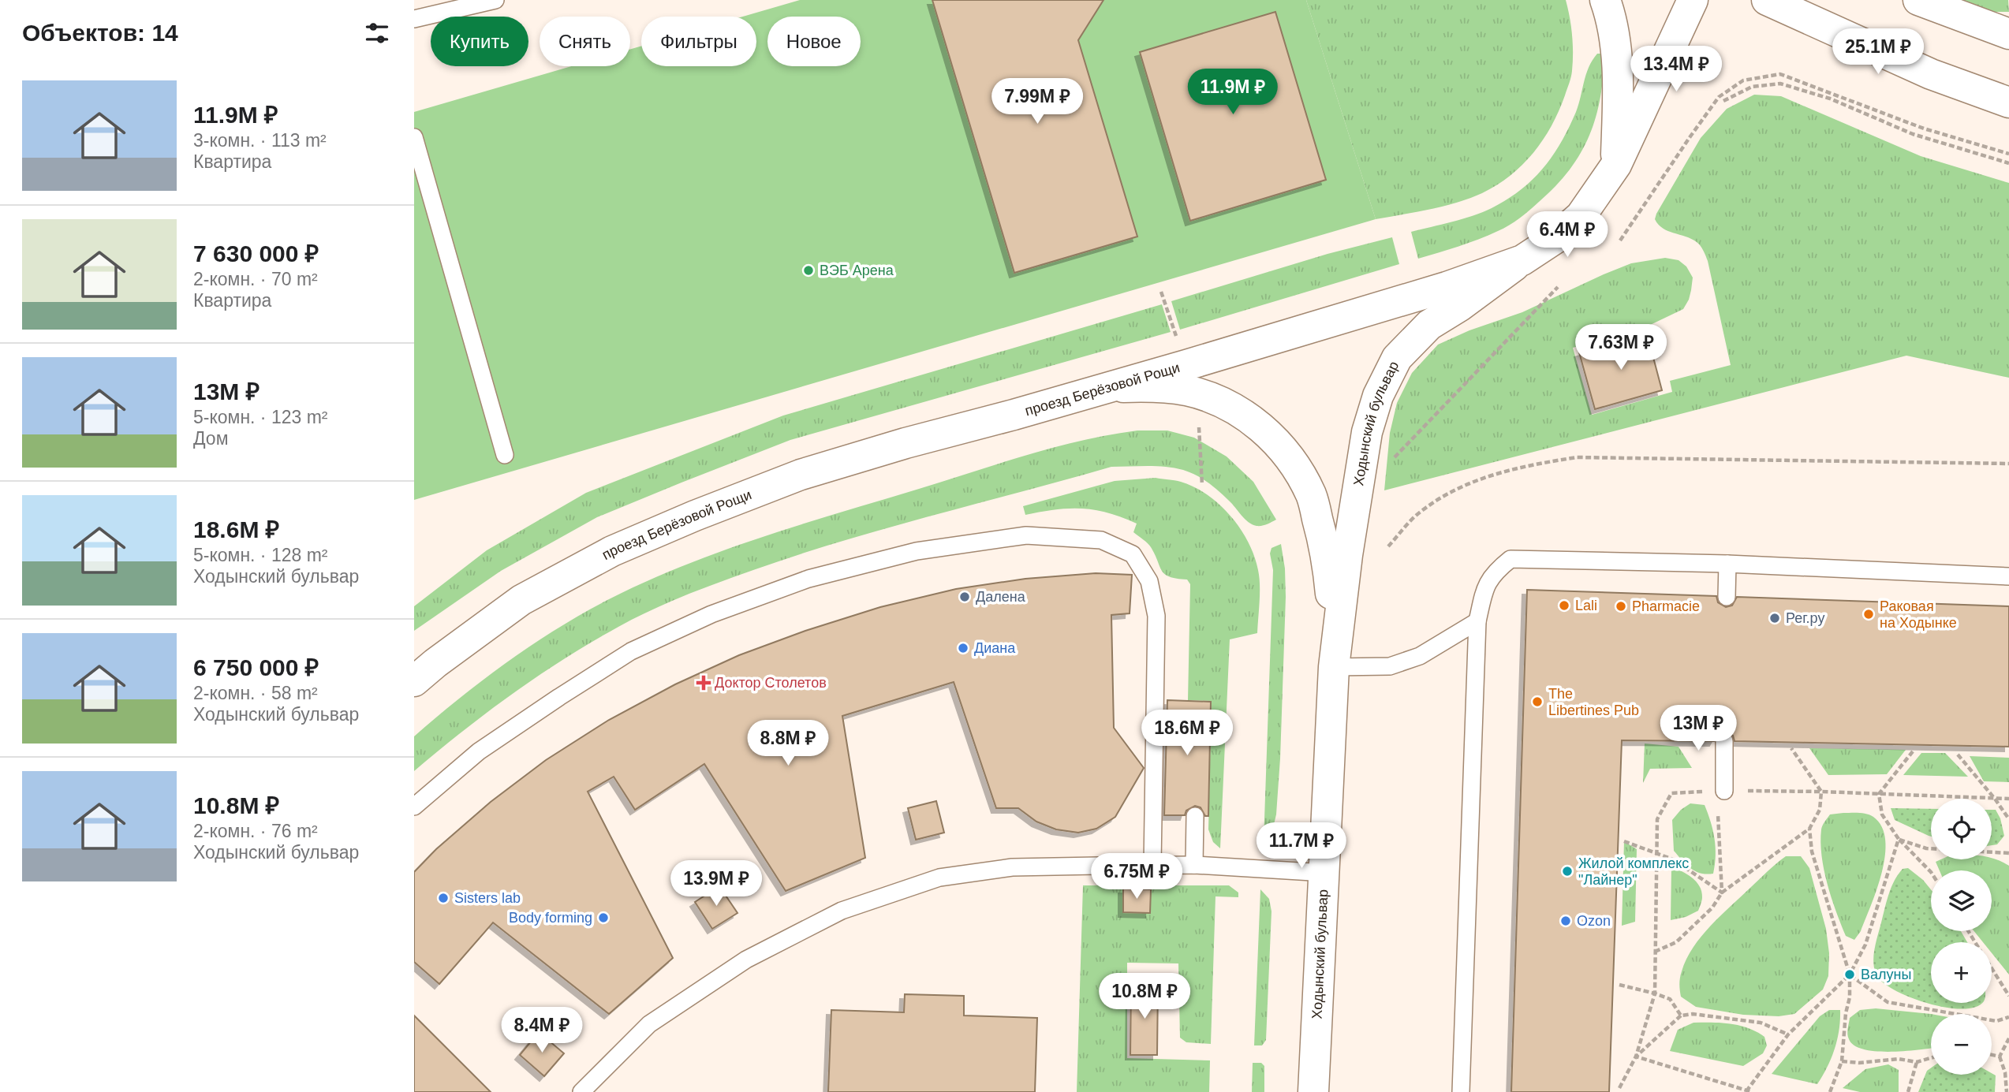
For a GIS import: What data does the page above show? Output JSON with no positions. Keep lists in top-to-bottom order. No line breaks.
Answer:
{"streets":{"street":["проезд Берёзовой Рощи","Ходынский бульвар"]},"crossings":[["проезд Берёзовой Рощи","Ходынский бульвар"]],"places":{"other":["ВЭБ Арена","Далена","Lali","Pharmacie","Раковая на Ходынке","Рег.ру","Диана","The Libertines Pub","Жилой комплекс \"Лайнер\"","Sisters lab","Body forming","Ozon","Валуны"],"health":["Доктор Столетов"]},"page":{"heading":"Объектов: 14","chip":["Купить","Снять","Фильтры","Новое"],"price":["25.1M ₽","13.4M ₽","11.9M ₽","7.99M ₽","6.4M ₽","7.63M ₽","13M ₽","18.6M ₽","8.8M ₽","11.7M ₽","6.75M ₽","13.9M ₽","10.8M ₽","8.4M ₽"],"list":[{"name":"11.9M ₽","note":"3-комн. · 113 m² · Квартира"},{"name":"7 630 000 ₽","note":"2-комн. · 70 m² · Квартира"},{"name":"13M ₽","note":"5-комн. · 123 m² · Дом"},{"name":"18.6M ₽","note":"5-комн. · 128 m² · Ходынский бульвар"},{"name":"6 750 000 ₽","note":"2-комн. · 58 m² · Ходынский бульвар"},{"name":"10.8M ₽","note":"2-комн. · 76 m² · Ходынский бульвар"}],"map_buttons":["+","−"]}}
